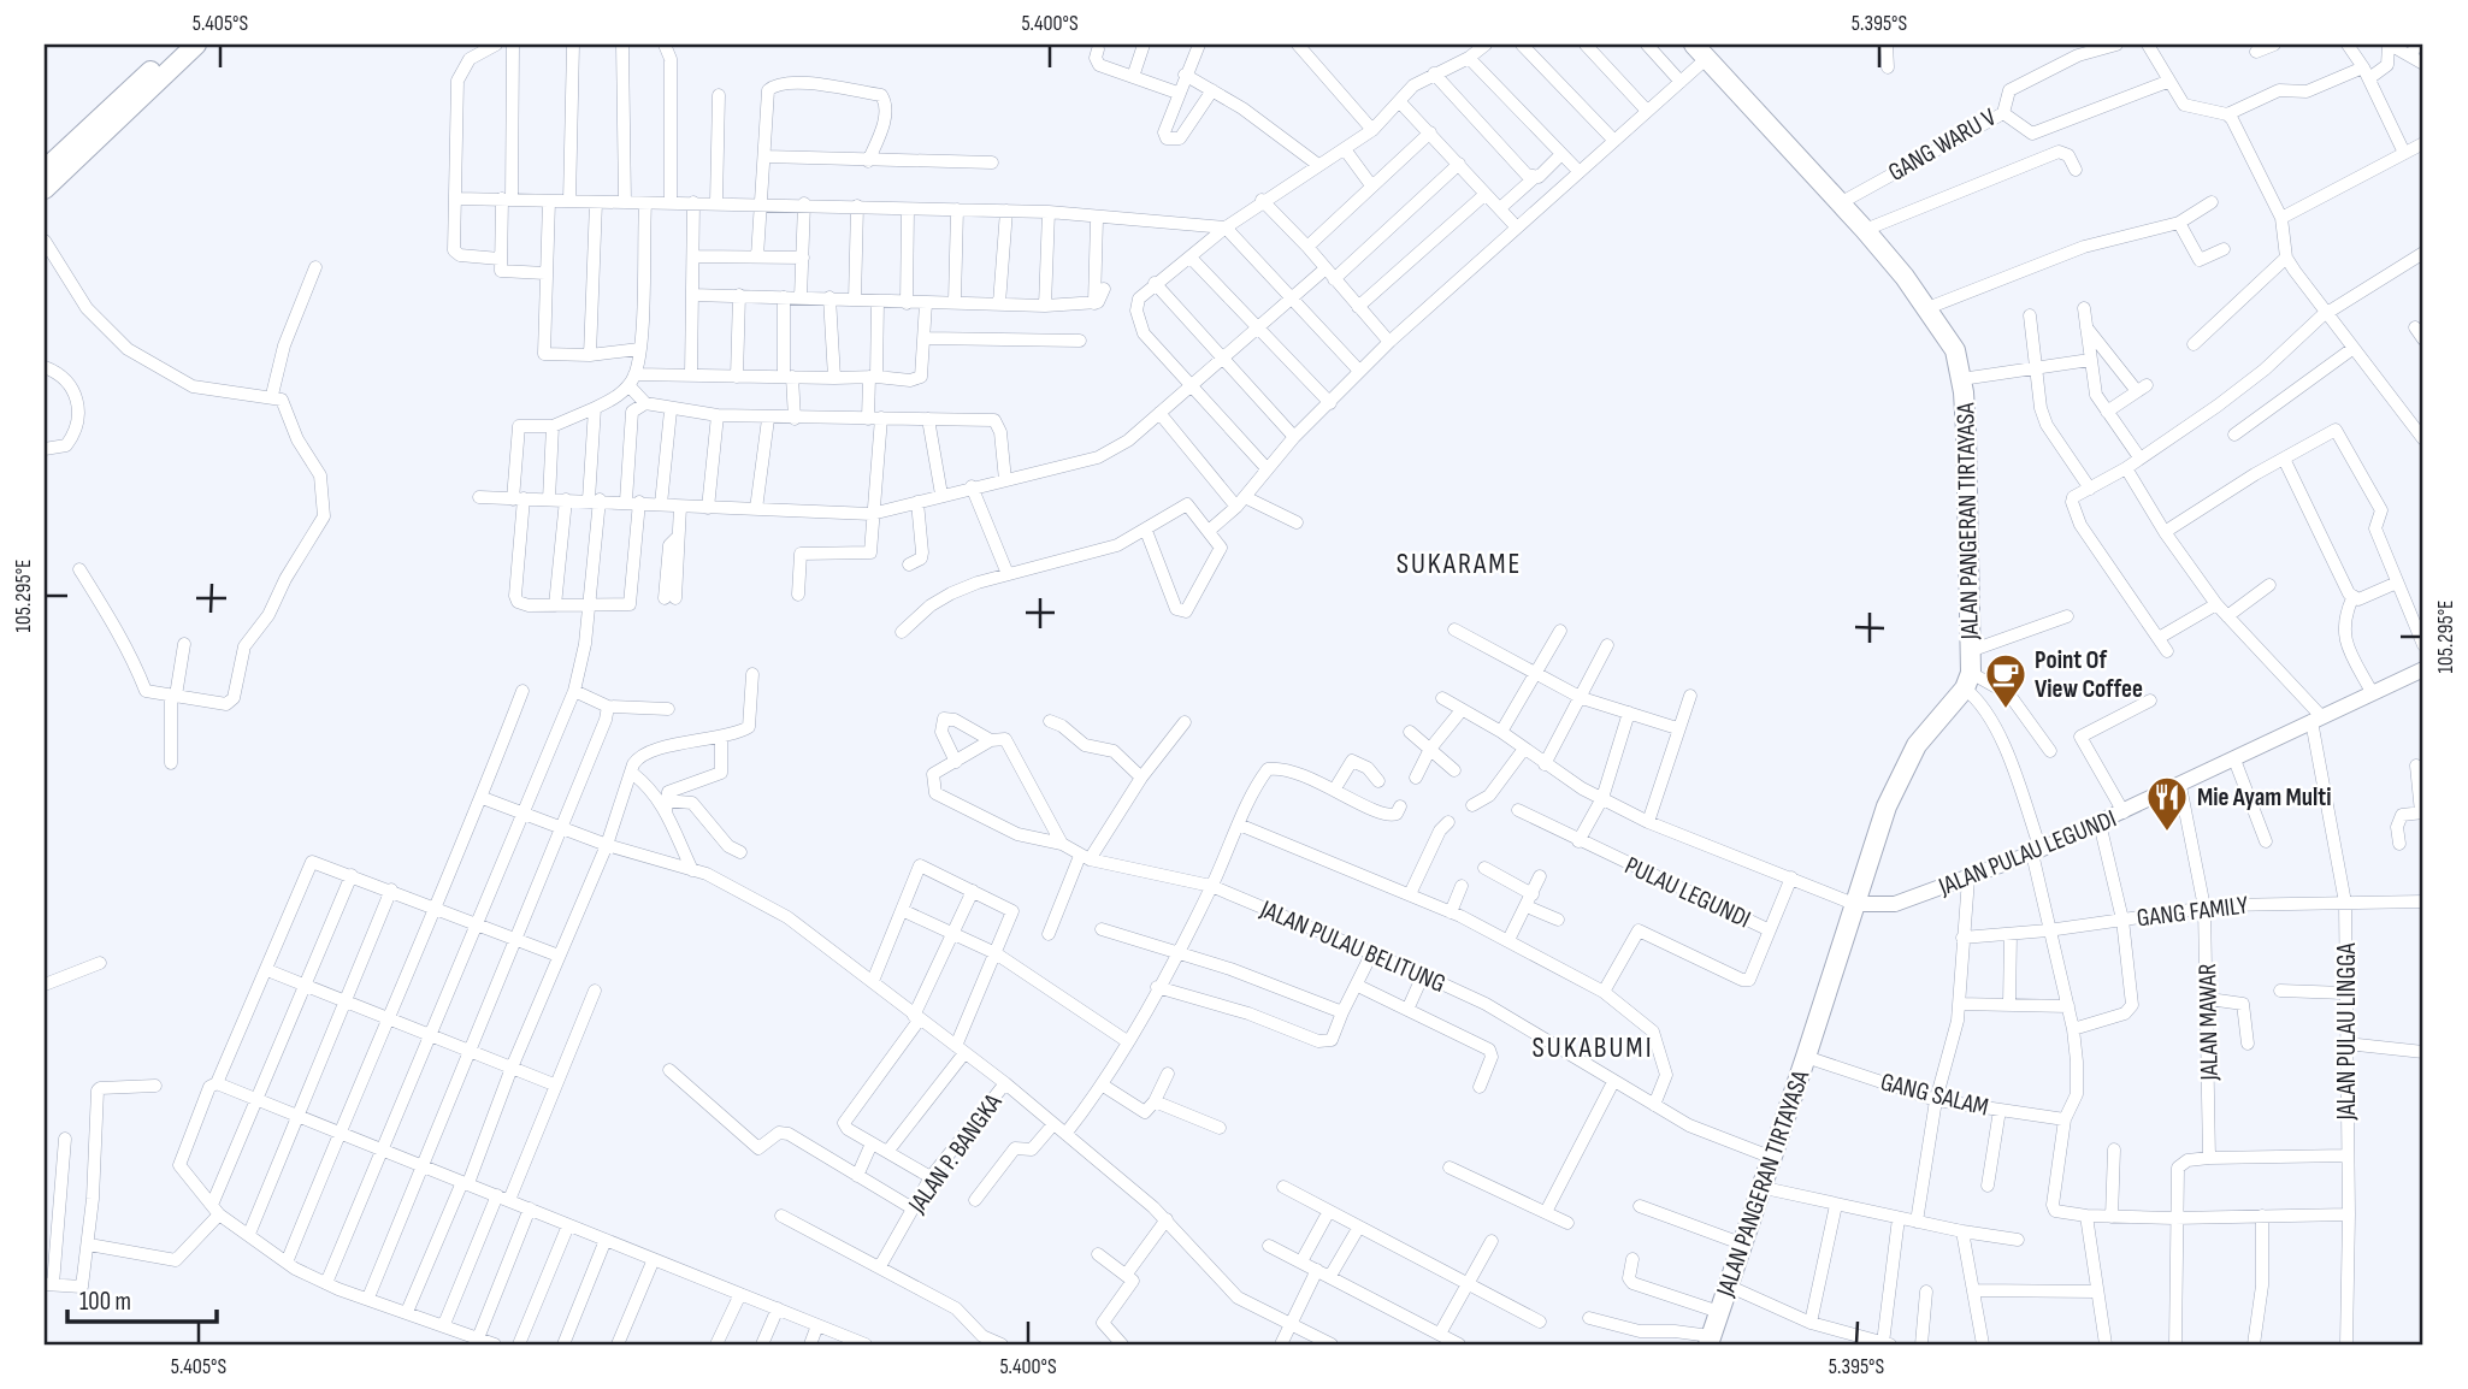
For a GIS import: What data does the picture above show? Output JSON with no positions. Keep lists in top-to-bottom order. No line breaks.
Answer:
{"streets":{"main road":["JALAN PANGERAN TIRTAYASA"],"street":["GANG WARU V","JALAN PULAU LEGUNDI","PULAU LEGUNDI","GANG FAMILY","JALAN PULAU BELITUNG","JALAN MAWAR","JALAN PULAU LINGGA","GANG SALAM","JALAN P. BANGKA"]},"crossings":[["GANG WARU V","JALAN PANGERAN TIRTAYASA"],["JALAN PANGERAN TIRTAYASA","JALAN PULAU LEGUNDI"],["JALAN PANGERAN TIRTAYASA","JALAN PULAU BELITUNG"],["JALAN PANGERAN TIRTAYASA","GANG SALAM"],["JALAN PULAU LEGUNDI","JALAN MAWAR"],["JALAN PULAU LEGUNDI","JALAN PULAU LINGGA"],["GANG FAMILY","JALAN MAWAR"],["GANG FAMILY","JALAN PULAU LINGGA"]],"districts":["SUKARAME","SUKABUMI"],"places":{"cafe":["Point Of View Coffee"],"restaurant":["Mie Ayam Multi"]},"scale_bar":"100 m","coordinates":["5.405°S","5.400°S","5.395°S","105.295°E"]}
